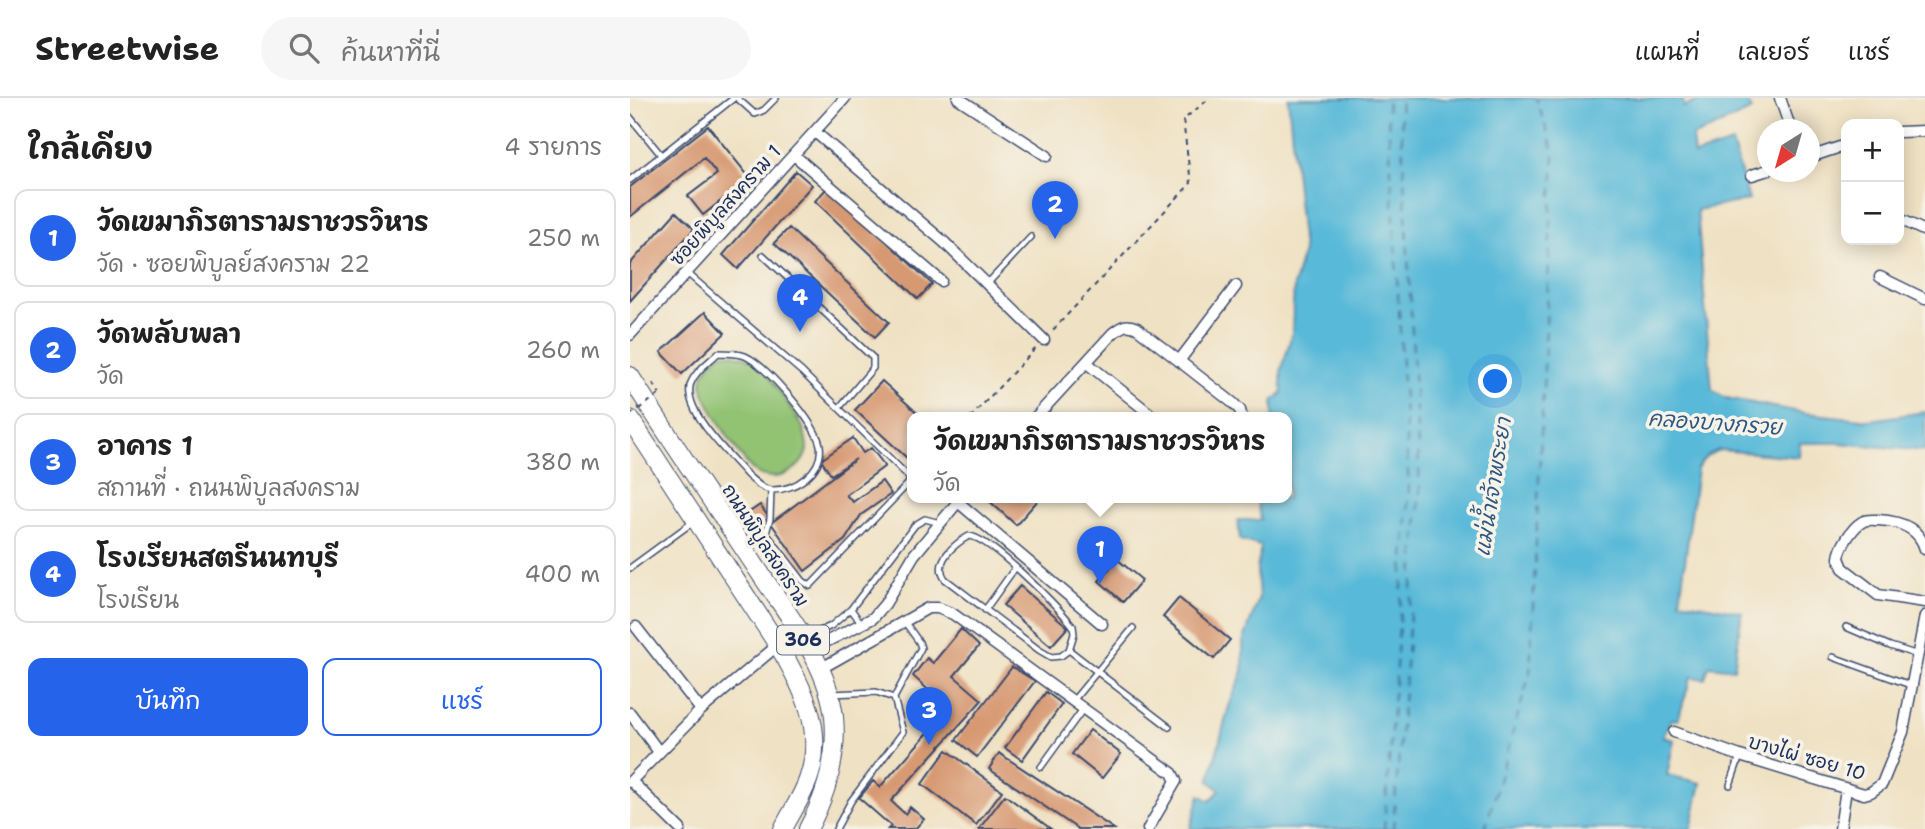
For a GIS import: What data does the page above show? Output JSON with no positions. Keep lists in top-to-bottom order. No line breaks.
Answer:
{"streets":{"main road":["ถนนพิบูลสงคราม","306"],"street":["ซอยพิบูลสงคราม 1","บางไผ่ ซอย 10"]},"water":["คลองบางกรวย","แม่น้ำเจ้าพระยา"],"north":"bottom left","page":{"header":"Streetwise","search":"ค้นหาที่นี่","nav":["แผนที่","เลเยอร์","แชร์"],"heading":["ใกล้เคียง","4 รายการ"],"map_buttons":["+","−"],"pins":["2","4","1","3"],"list":[{"mark":"1","name":"วัดเขมาภิรตารามราชวรวิหาร","note":"วัด · ซอยพิบูลย์สงคราม 22","value":"250 m"},{"mark":"2","name":"วัดพลับพลา","note":"วัด","value":"260 m"},{"mark":"3","name":"อาคาร 1","note":"สถานที่ · ถนนพิบูลสงคราม","value":"380 m"},{"mark":"4","name":"โรงเรียนสตรีนนทบุรี","note":"โรงเรียน","value":"400 m"}],"popup":["วัดเขมาภิรตารามราชวรวิหาร","วัด"],"buttons":["บันทึก","แชร์"]}}
